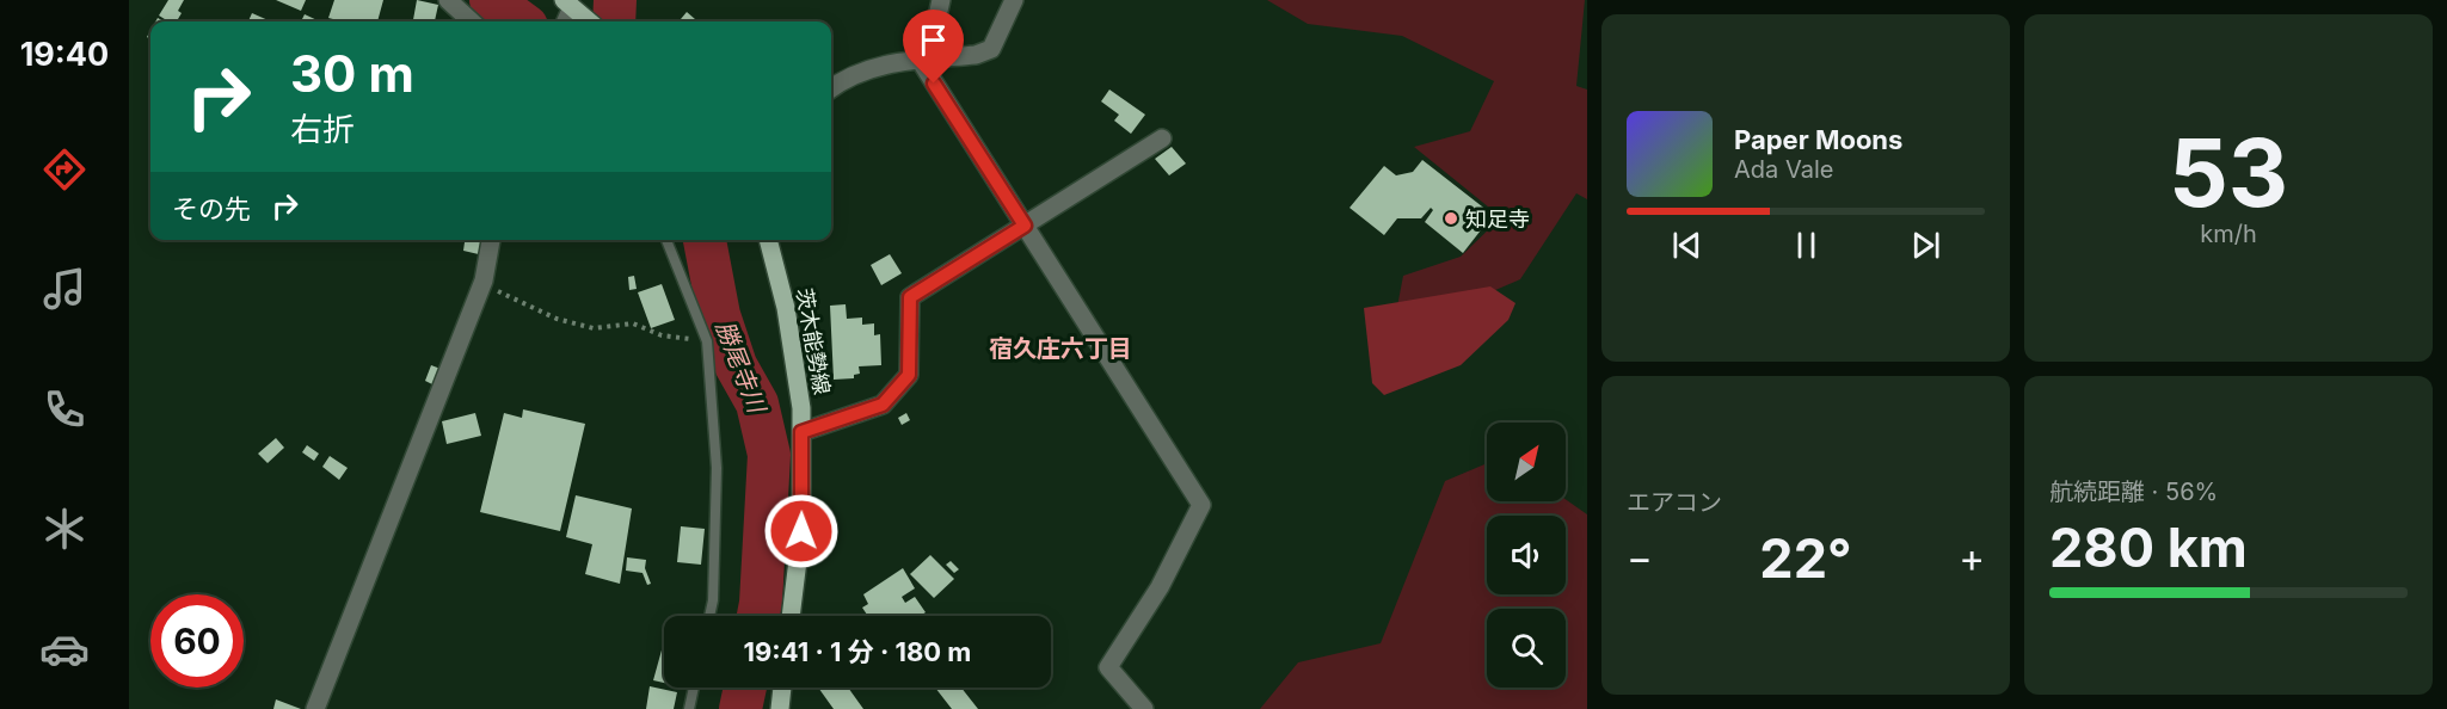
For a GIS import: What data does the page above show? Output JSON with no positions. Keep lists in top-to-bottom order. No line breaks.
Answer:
{"streets":{"main road":["茨木能勢線"]},"districts":["宿久庄六丁目"],"water":["勝尾寺川"],"places":["知足寺"],"north":"top right","page":{"tabs":"19:40","tile":[["53","km/h"],"エアコン",["航続距離 · 56%","280 km"]],"turn":["30 m","右折"],"song":["Paper Moons","Ada Vale"],"then":"その先","heat":["−","22°","+"],"limit":"60","trip":"19:41 · 1 分 · 180 m"}}
